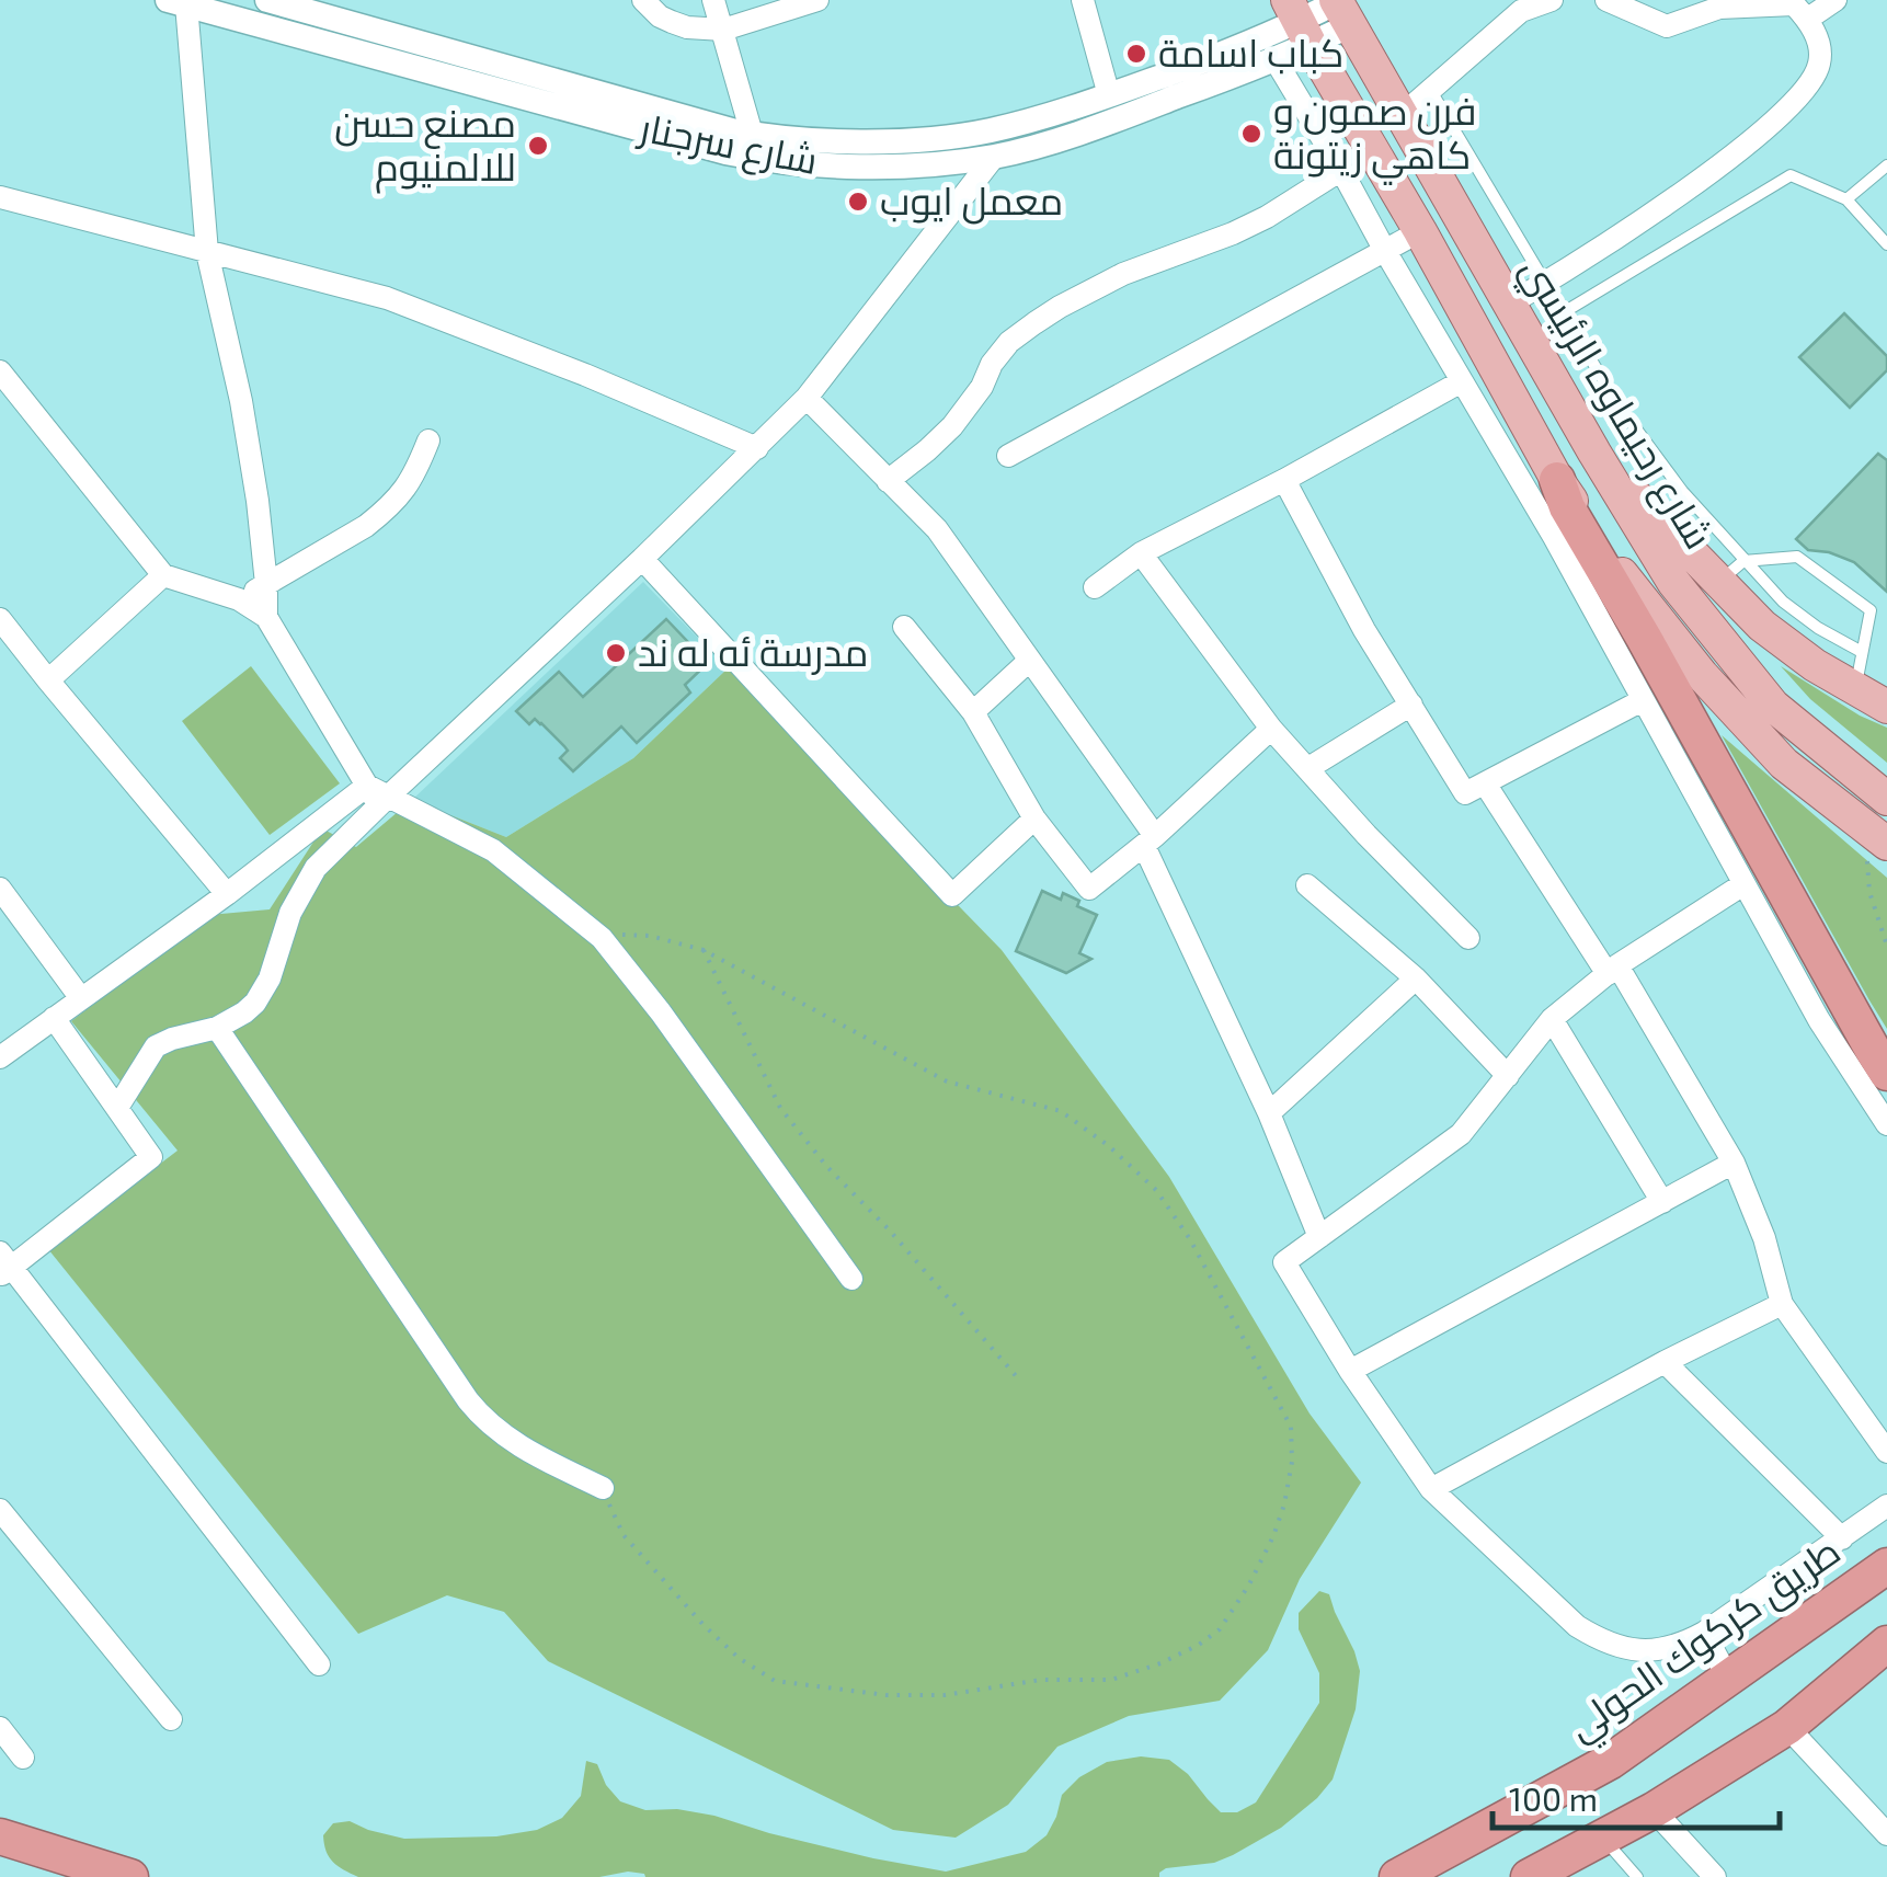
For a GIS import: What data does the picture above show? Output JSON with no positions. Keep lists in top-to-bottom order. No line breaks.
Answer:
{"streets":{"highway":["طريق كركوك الحولي"],"main road":["شارع رحيماوه الرئيسي"],"street":["شارع سرجنار"]},"crossings":[["شارع سرجنار","شارع رحيماوه الرئيسي"]],"places":["كباب اسامة","فرن صمون و كاهي زيتونة","مصنع حسن للالمنيوم","معمل ايوب","مدرسة ئه له ند"],"scale_bar":"100 m"}
